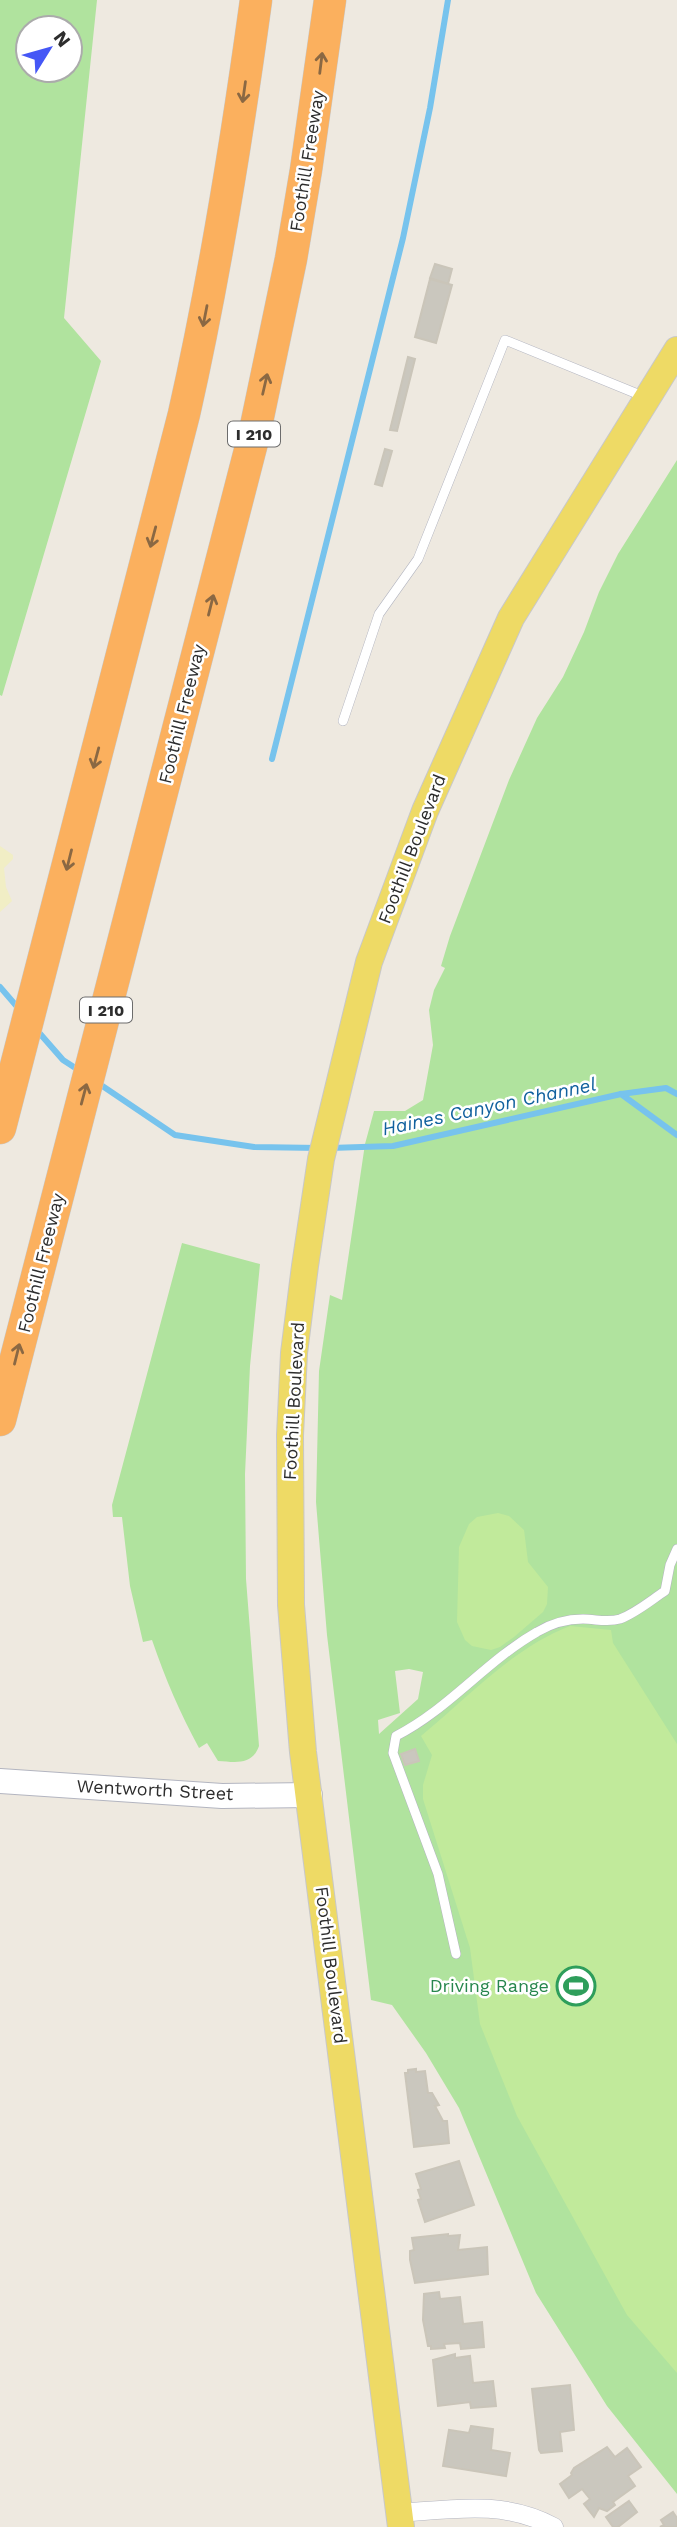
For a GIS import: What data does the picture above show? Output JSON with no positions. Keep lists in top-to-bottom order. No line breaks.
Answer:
{"streets":{"highway":["Foothill Freeway","I 210"],"main road":["Foothill Boulevard","Wentworth Street"]},"crossings":[["Foothill Boulevard","Wentworth Street"]],"water":["Haines Canyon Channel"],"places":{"sports":["Driving Range"]},"north":"top right"}
